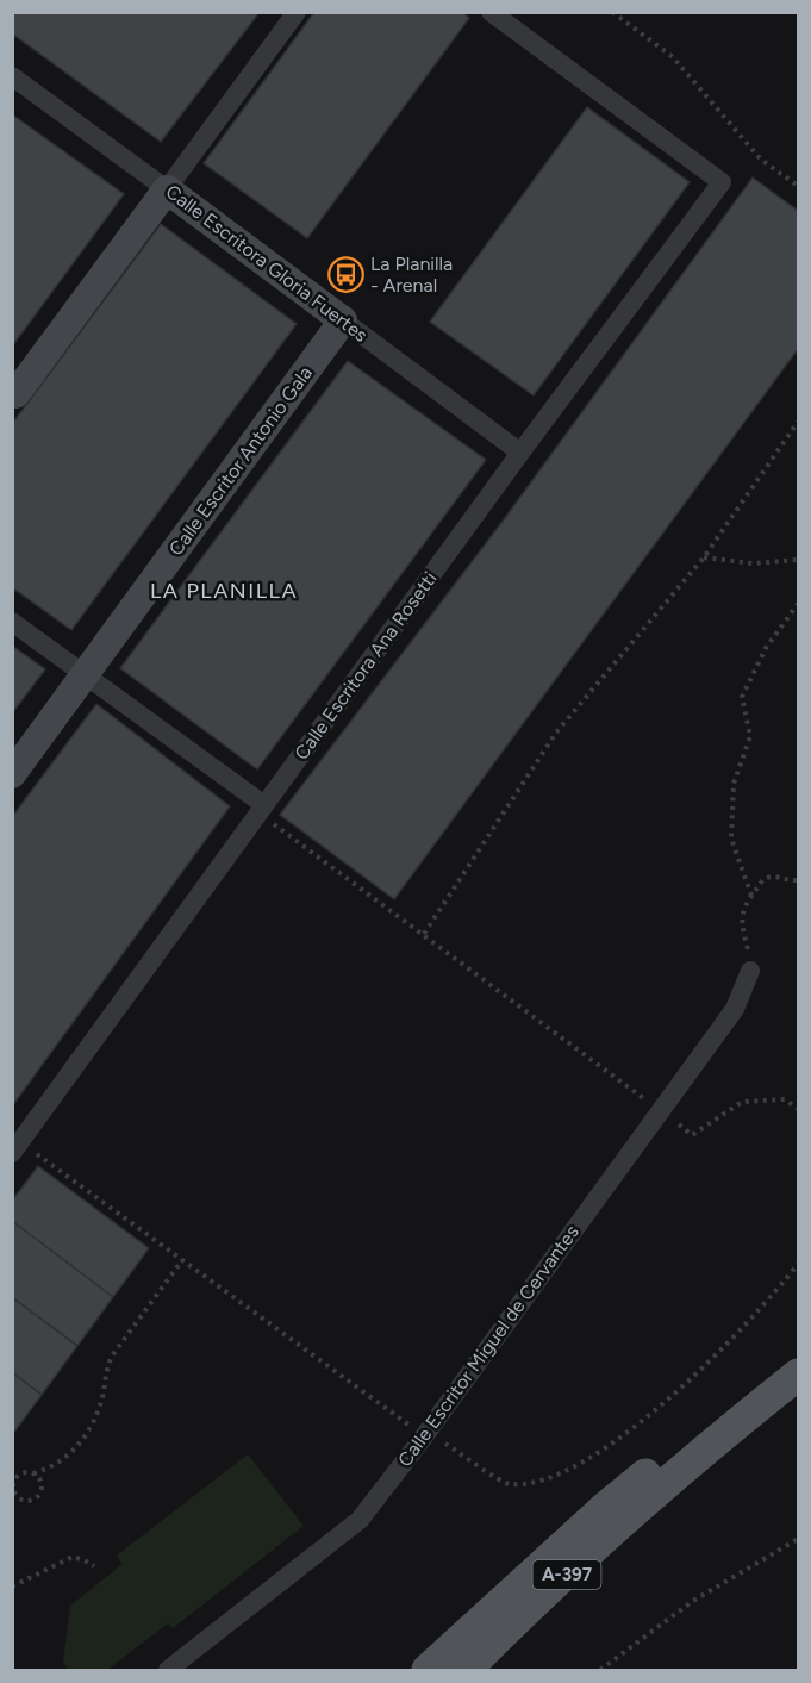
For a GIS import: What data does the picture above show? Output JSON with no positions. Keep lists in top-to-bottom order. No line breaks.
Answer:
{"streets":{"main road":["A-397"],"street":["Calle Escritora Gloria Fuertes","Calle Escritor Antonio Gala","Calle Escritora Ana Rosetti","Calle Escritor Miguel de Cervantes"]},"crossings":[["Calle Escritora Gloria Fuertes","Calle Escritor Antonio Gala"],["Calle Escritora Gloria Fuertes","Calle Escritora Ana Rosetti"]],"districts":["LA PLANILLA"],"places":{"bus stop":["La Planilla - Arenal"]}}
